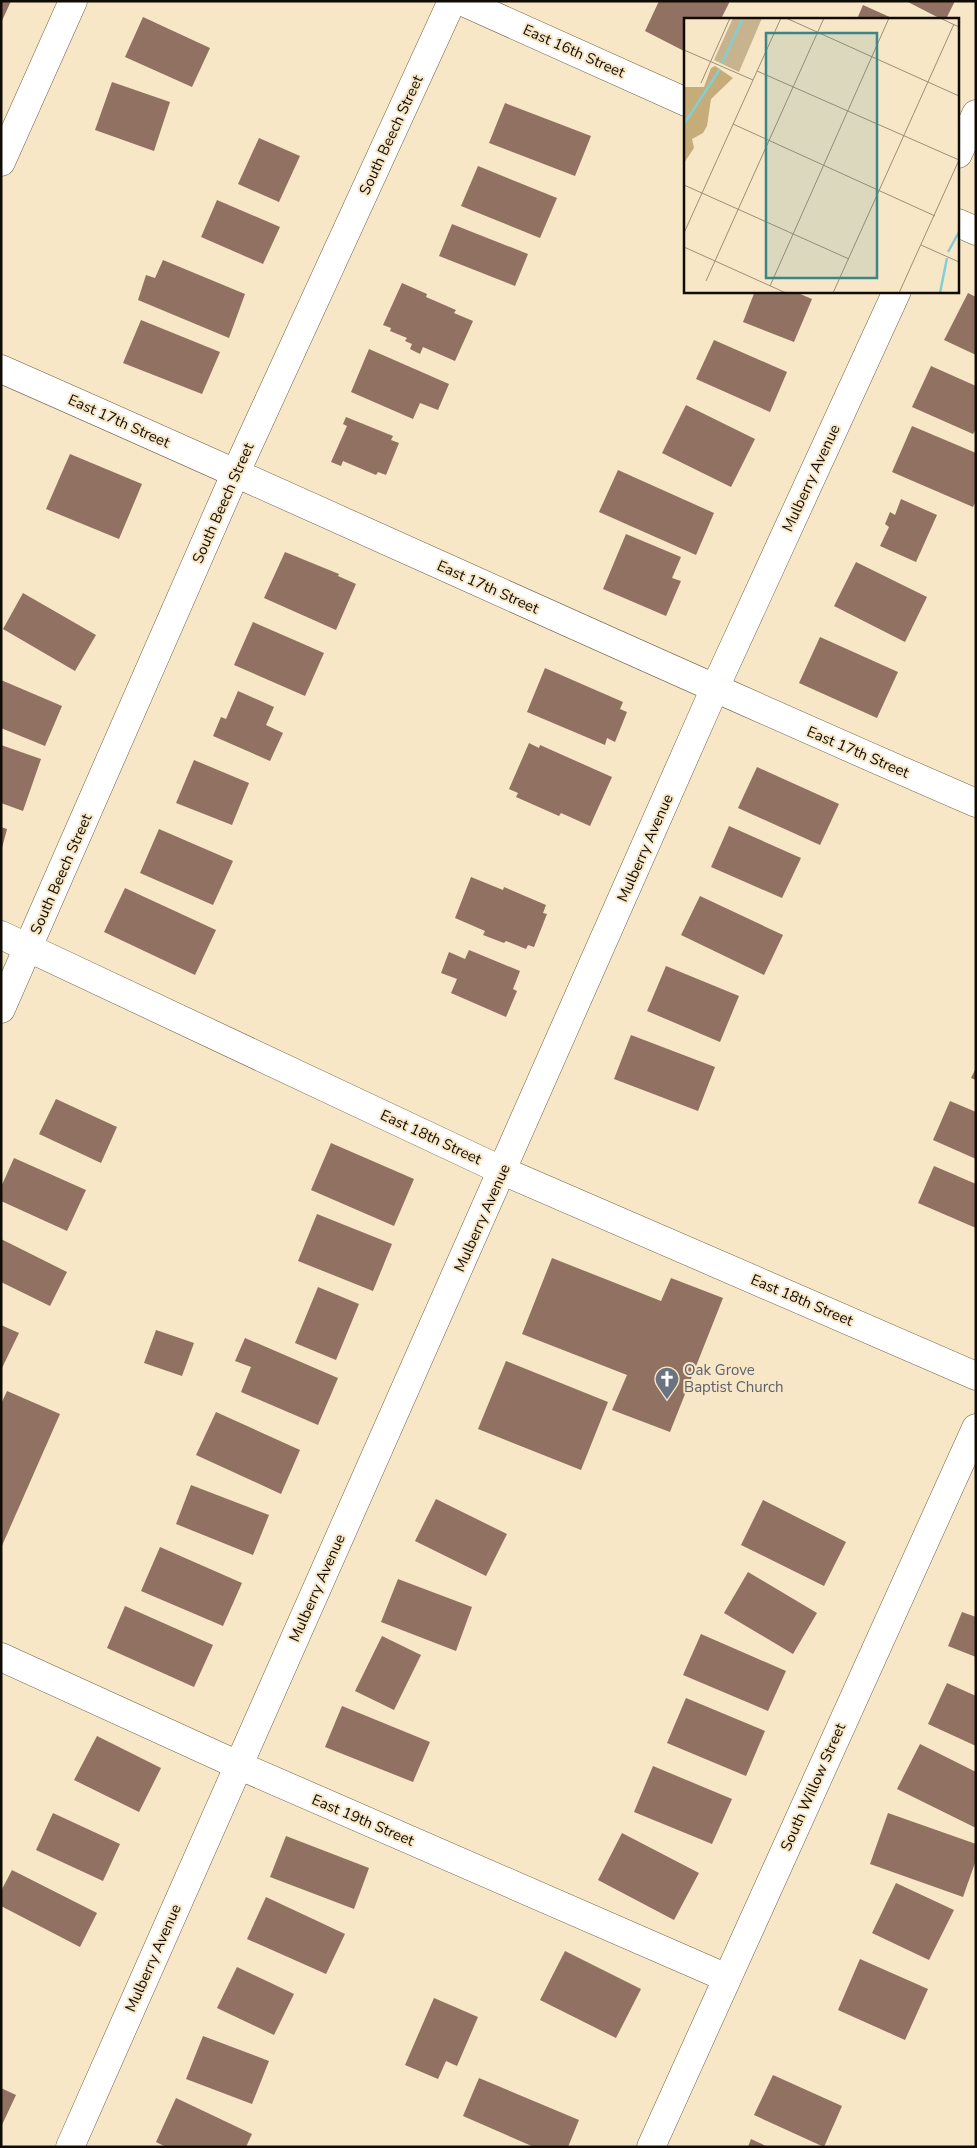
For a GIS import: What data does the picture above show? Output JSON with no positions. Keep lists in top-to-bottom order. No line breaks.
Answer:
{"streets":{"street":["East 16th Street","South Beech Street","East 17th Street","Mulberry Avenue","East 18th Street","South Willow Street","East 19th Street"]},"crossings":[["South Beech Street","East 17th Street"],["South Beech Street","East 18th Street"],["East 17th Street","Mulberry Avenue"],["Mulberry Avenue","East 18th Street"],["Mulberry Avenue","East 19th Street"],["South Willow Street","East 19th Street"]],"places":{"church":["Oak Grove Baptist Church"]}}
